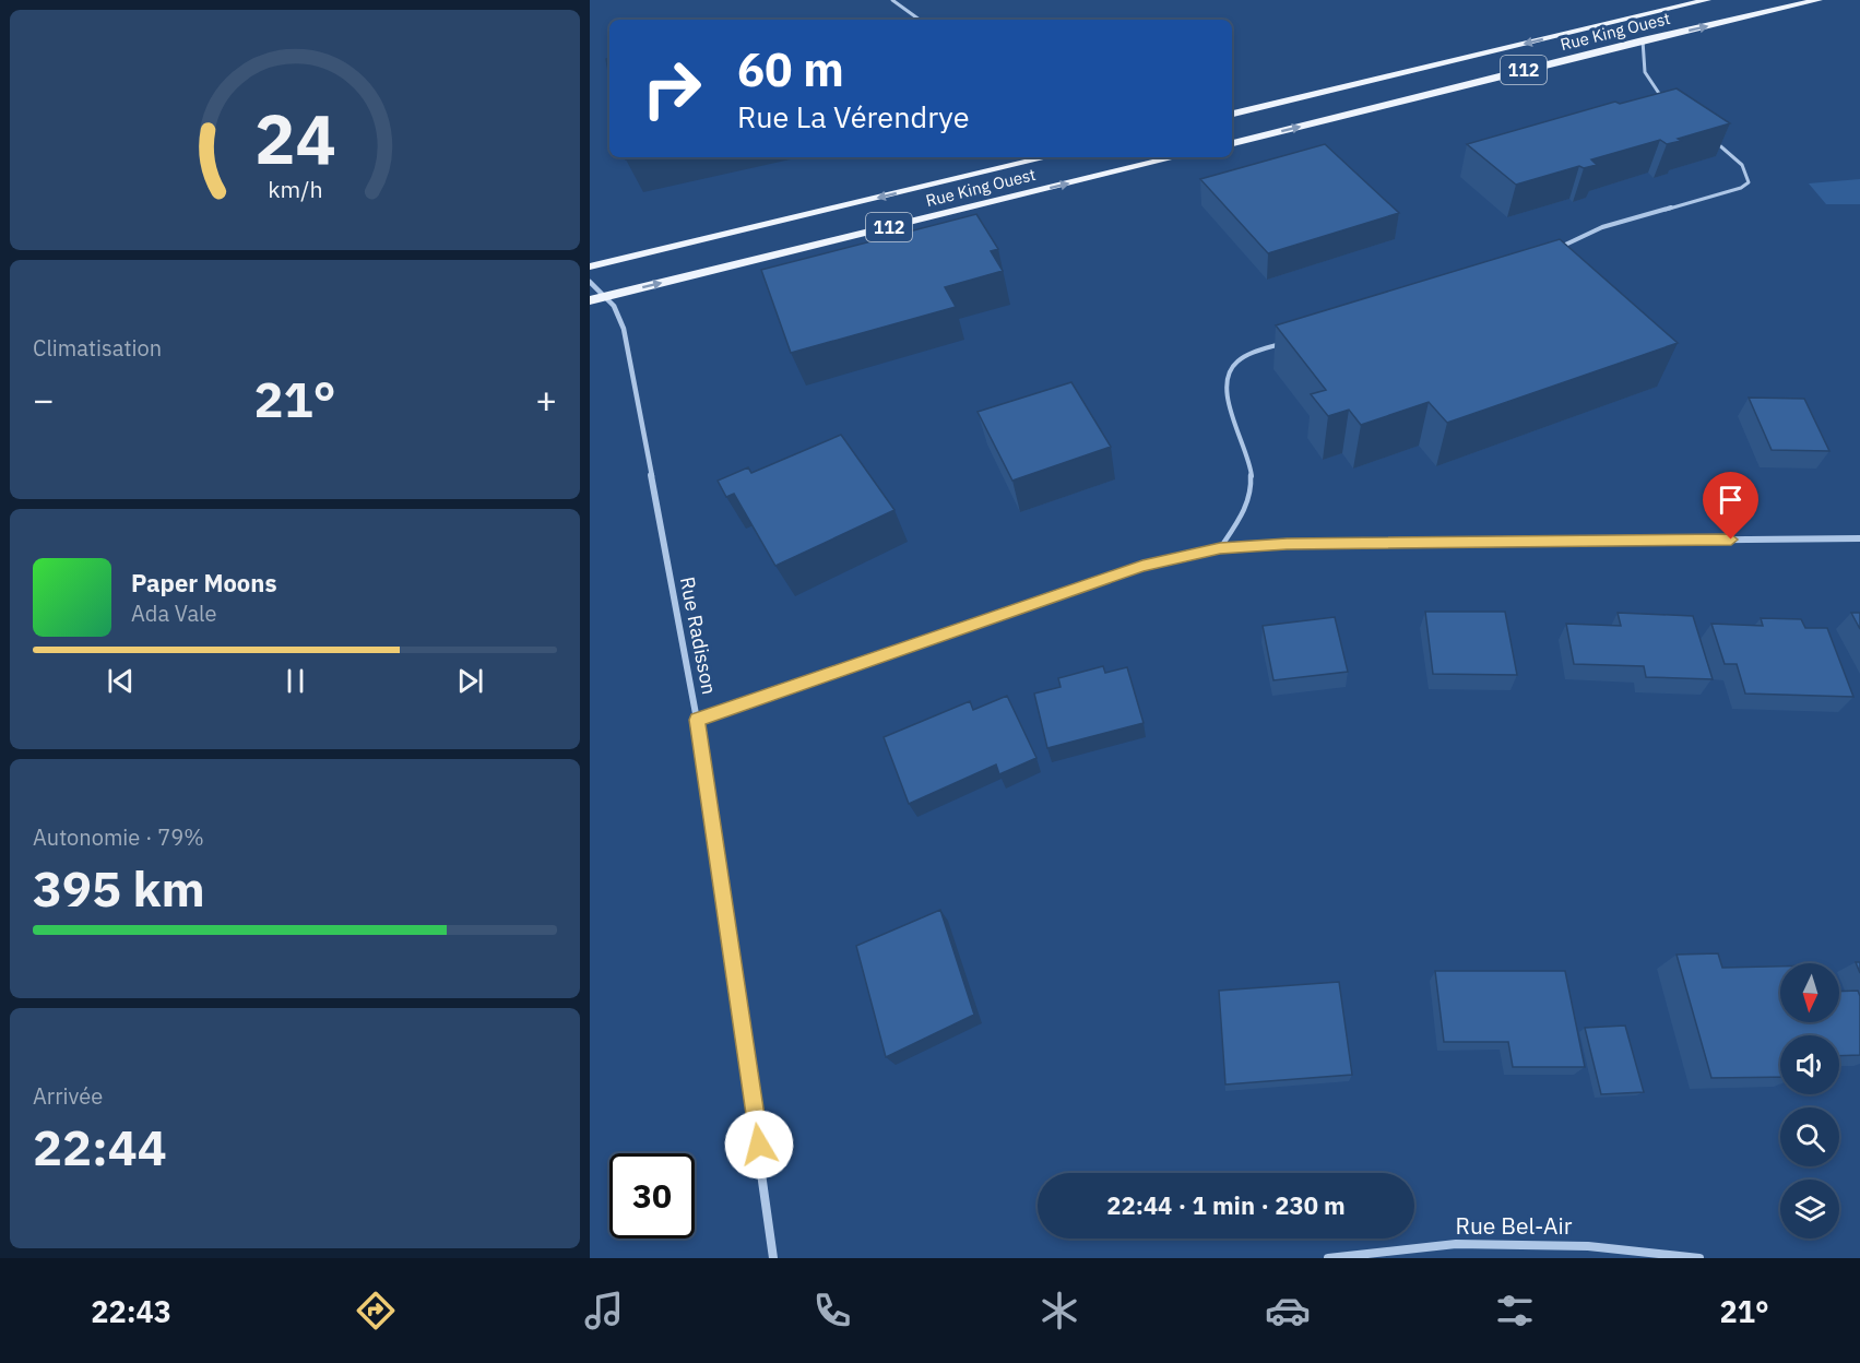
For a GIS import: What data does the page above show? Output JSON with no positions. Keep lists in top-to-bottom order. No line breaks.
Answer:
{"streets":{"main road":["Rue King Ouest","112"],"street":["Rue Radisson","Rue Bel-Air"]},"crossings":[["Rue King Ouest","Rue Radisson"]],"north":"bottom","page":{"turn":["60 m","Rue La Vérendrye"],"tile":["Climatisation",["Autonomie · 79%","395 km"],["Arrivée","22:44"]],"heat":["−","21°","+"],"song":["Paper Moons","Ada Vale"],"limit":"30","trip":"22:44 · 1 min · 230 m","tabs":["22:43","21°"],"gauge":["24","km/h"]}}
